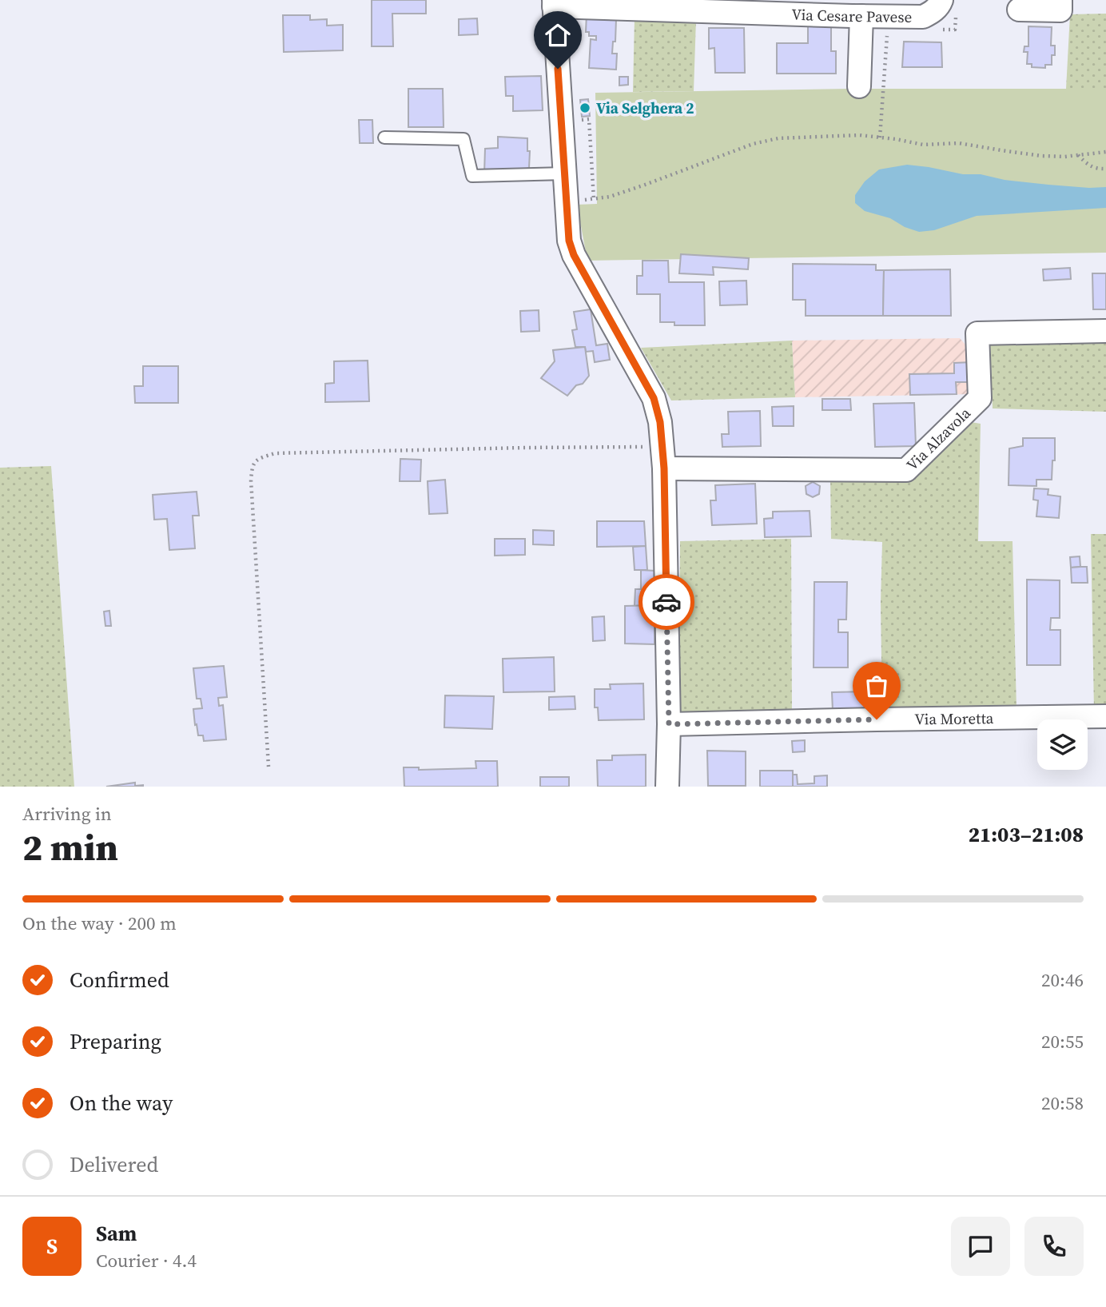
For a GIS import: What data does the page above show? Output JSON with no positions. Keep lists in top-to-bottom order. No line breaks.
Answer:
{"streets":{"street":["Via Cesare Pavese","Via Alzavola","Via Moretta"]},"places":["Via Selghera 2"],"page":{"heading":["2 min","Arriving in","21:03–21:08"],"panel":["Sam","Courier · 4.4"],"bar":"On the way · 200 m","list":[["Confirmed","20:46"],["Preparing","20:55"],["On the way","20:58"],"Delivered"],"round":"S"}}
